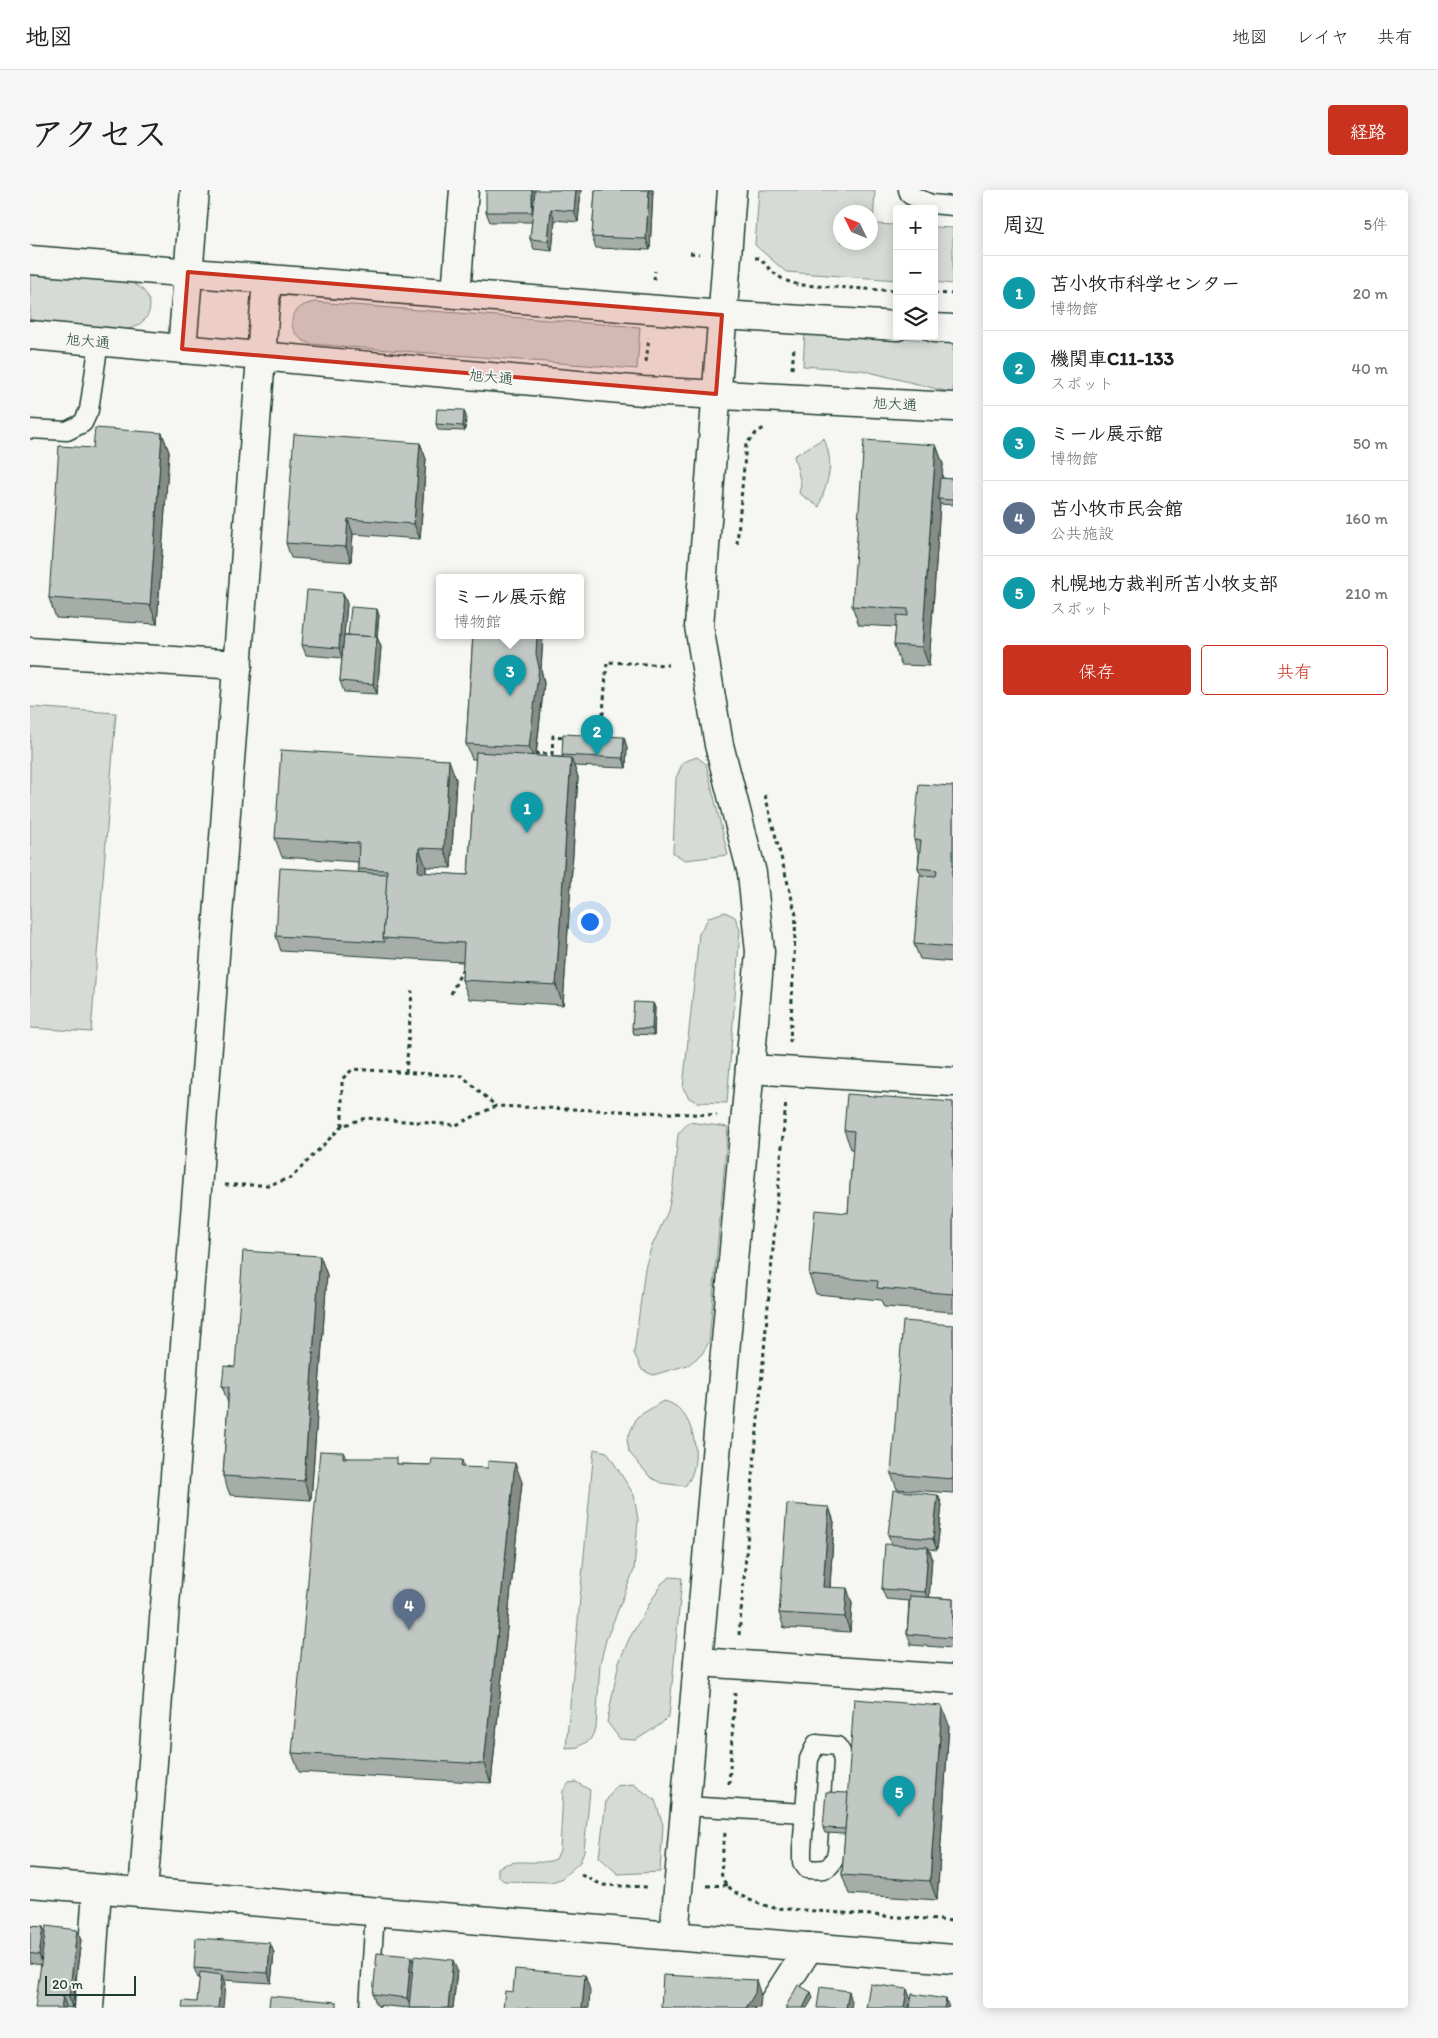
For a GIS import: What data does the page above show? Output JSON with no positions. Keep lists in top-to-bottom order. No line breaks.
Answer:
{"streets":{"street":["旭大通"]},"scale_bar":"20 m","north":"top left","page":{"header":"地図","nav":["地図","レイヤ","共有"],"title":"アクセス","buttons":["経路",["保存","共有"]],"heading":["周辺","5件"],"map_buttons":["+","−"],"list":[{"mark":"1","name":"苫小牧市科学センター","note":"博物館","value":"20 m"},{"mark":"2","name":"機関車C11-133","note":"スポット","value":"40 m"},{"mark":"3","name":"ミール展示館","note":"博物館","value":"50 m"},{"mark":"4","name":"苫小牧市民会館","note":"公共施設","value":"160 m"},{"mark":"5","name":"札幌地方裁判所苫小牧支部","note":"スポット","value":"210 m"}],"popup":["ミール展示館","博物館"],"pins":["3","2","1","4","5"],"scale":"20 m"}}
